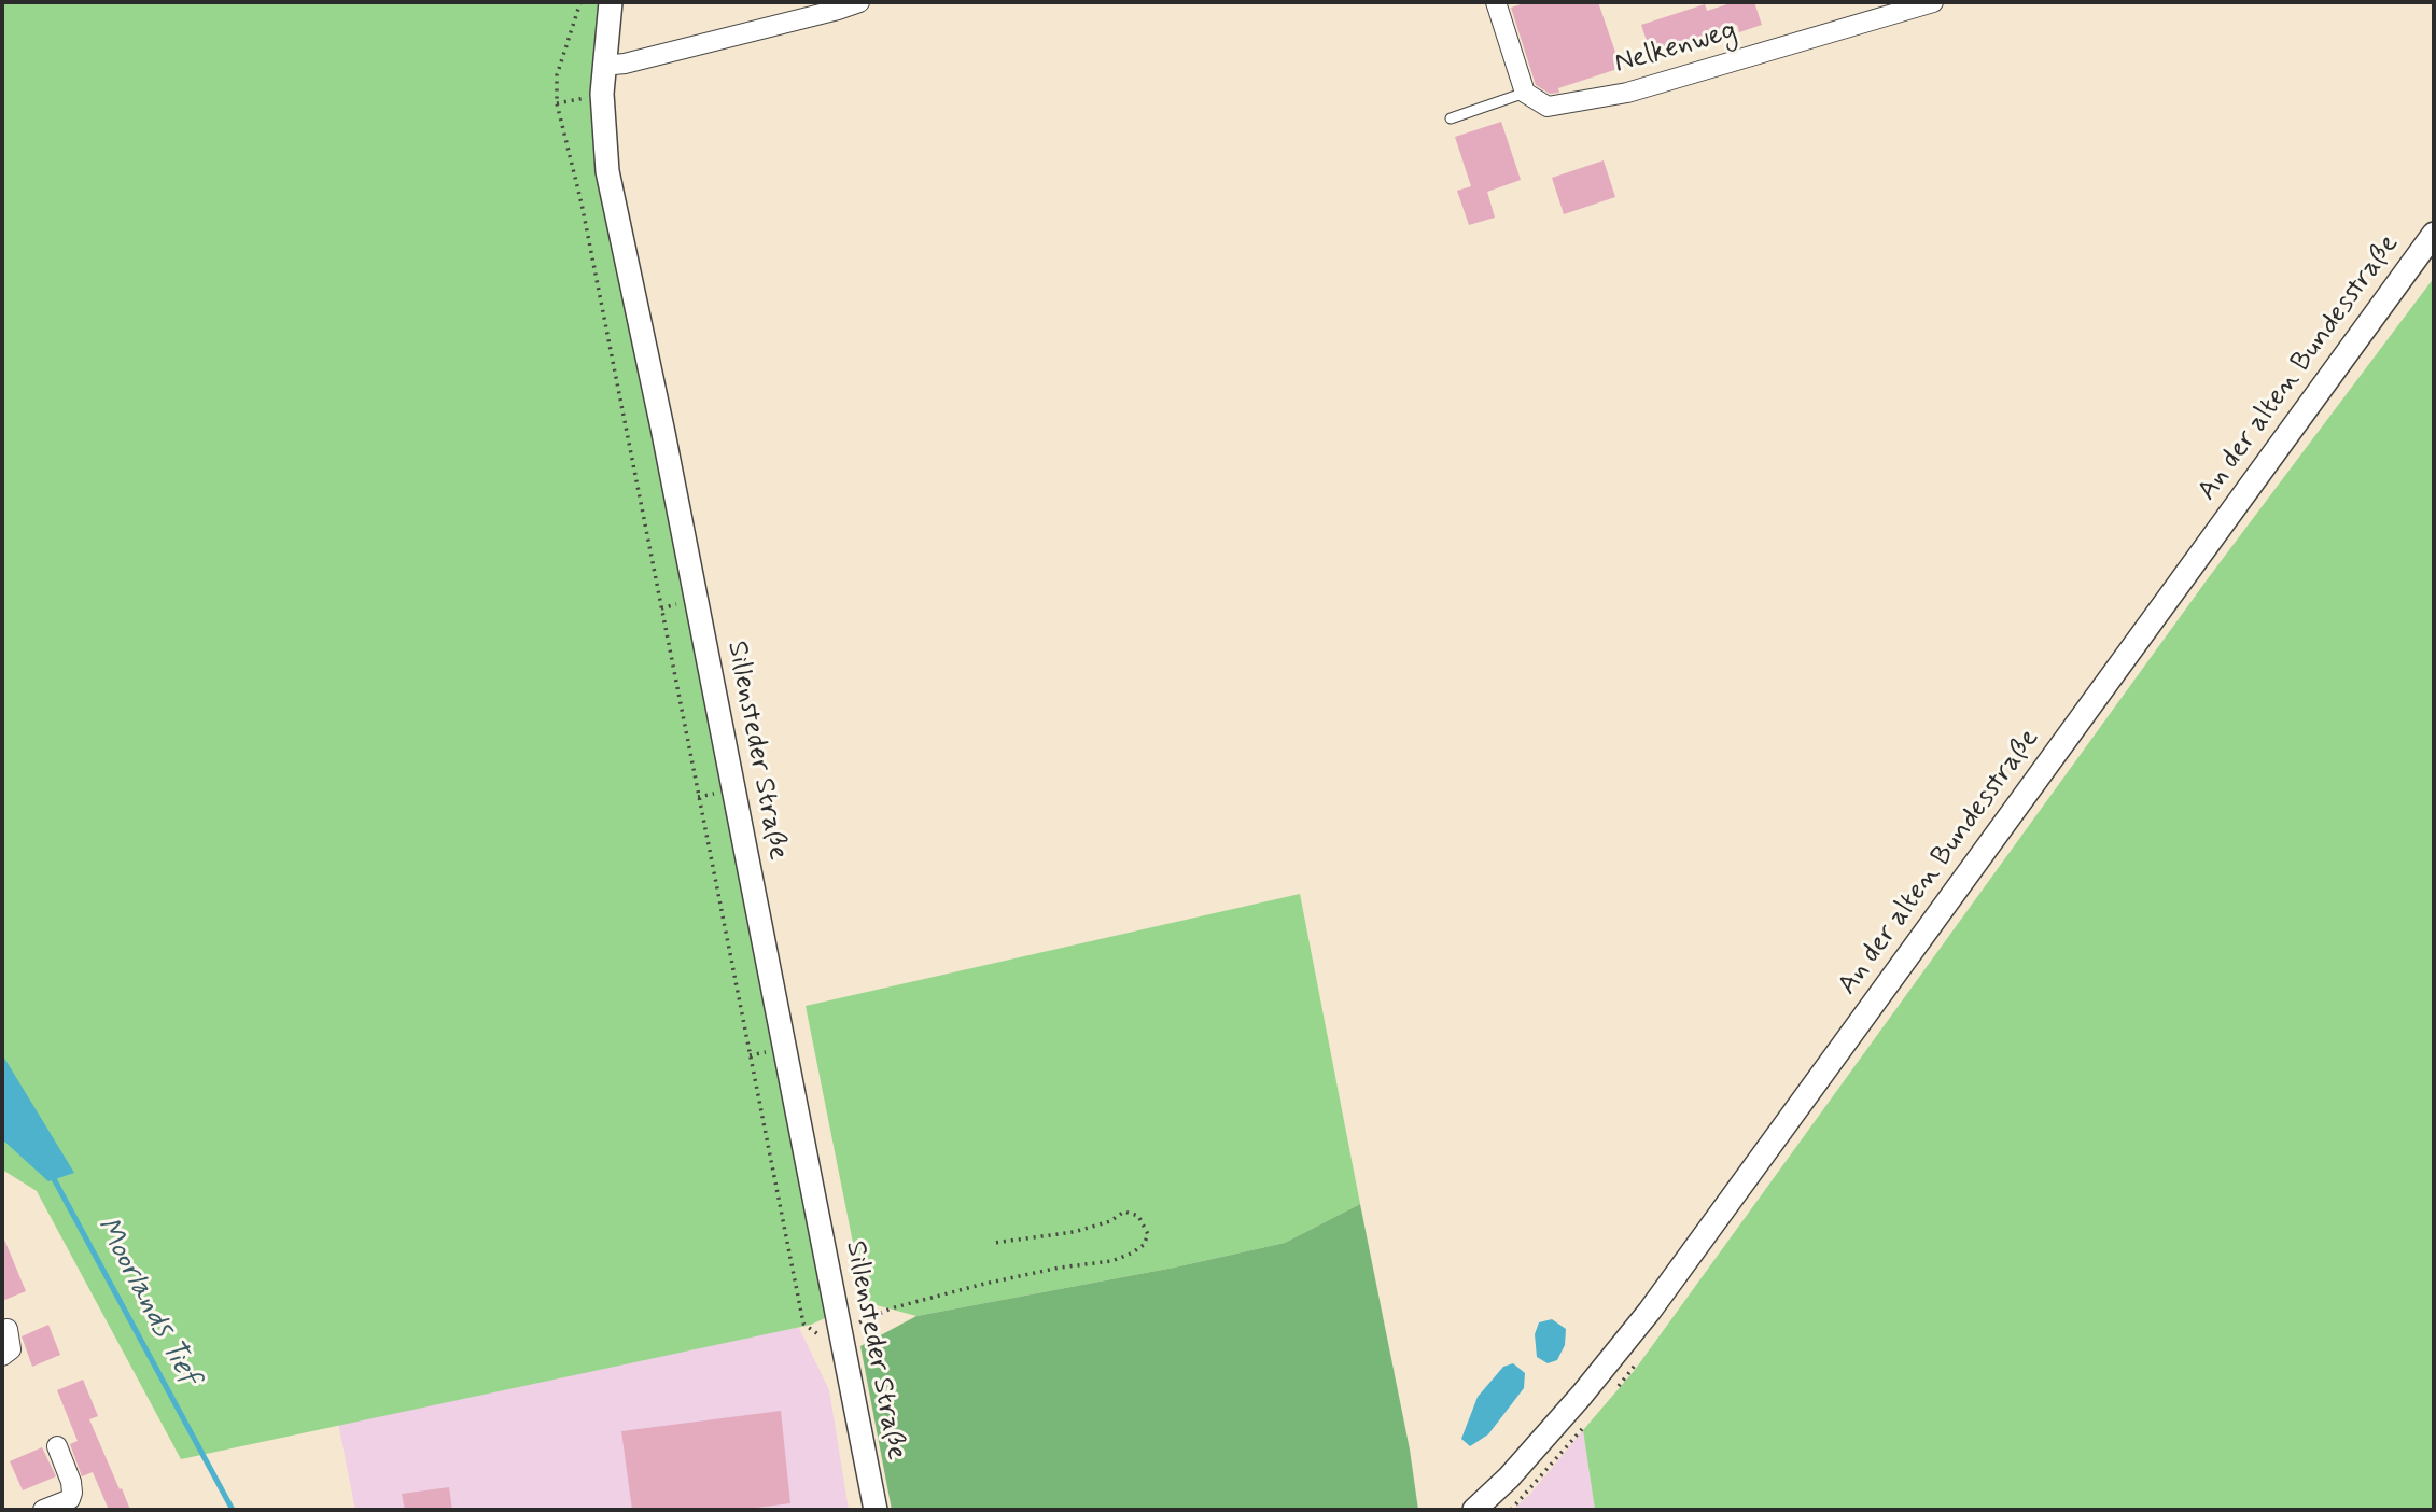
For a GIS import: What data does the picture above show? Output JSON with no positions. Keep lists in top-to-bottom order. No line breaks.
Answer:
{"streets":{"street":["Nelkenweg","An der alten Bundesstraße","Sillensteder Straße"]},"water":["Moorlands Tief"]}
